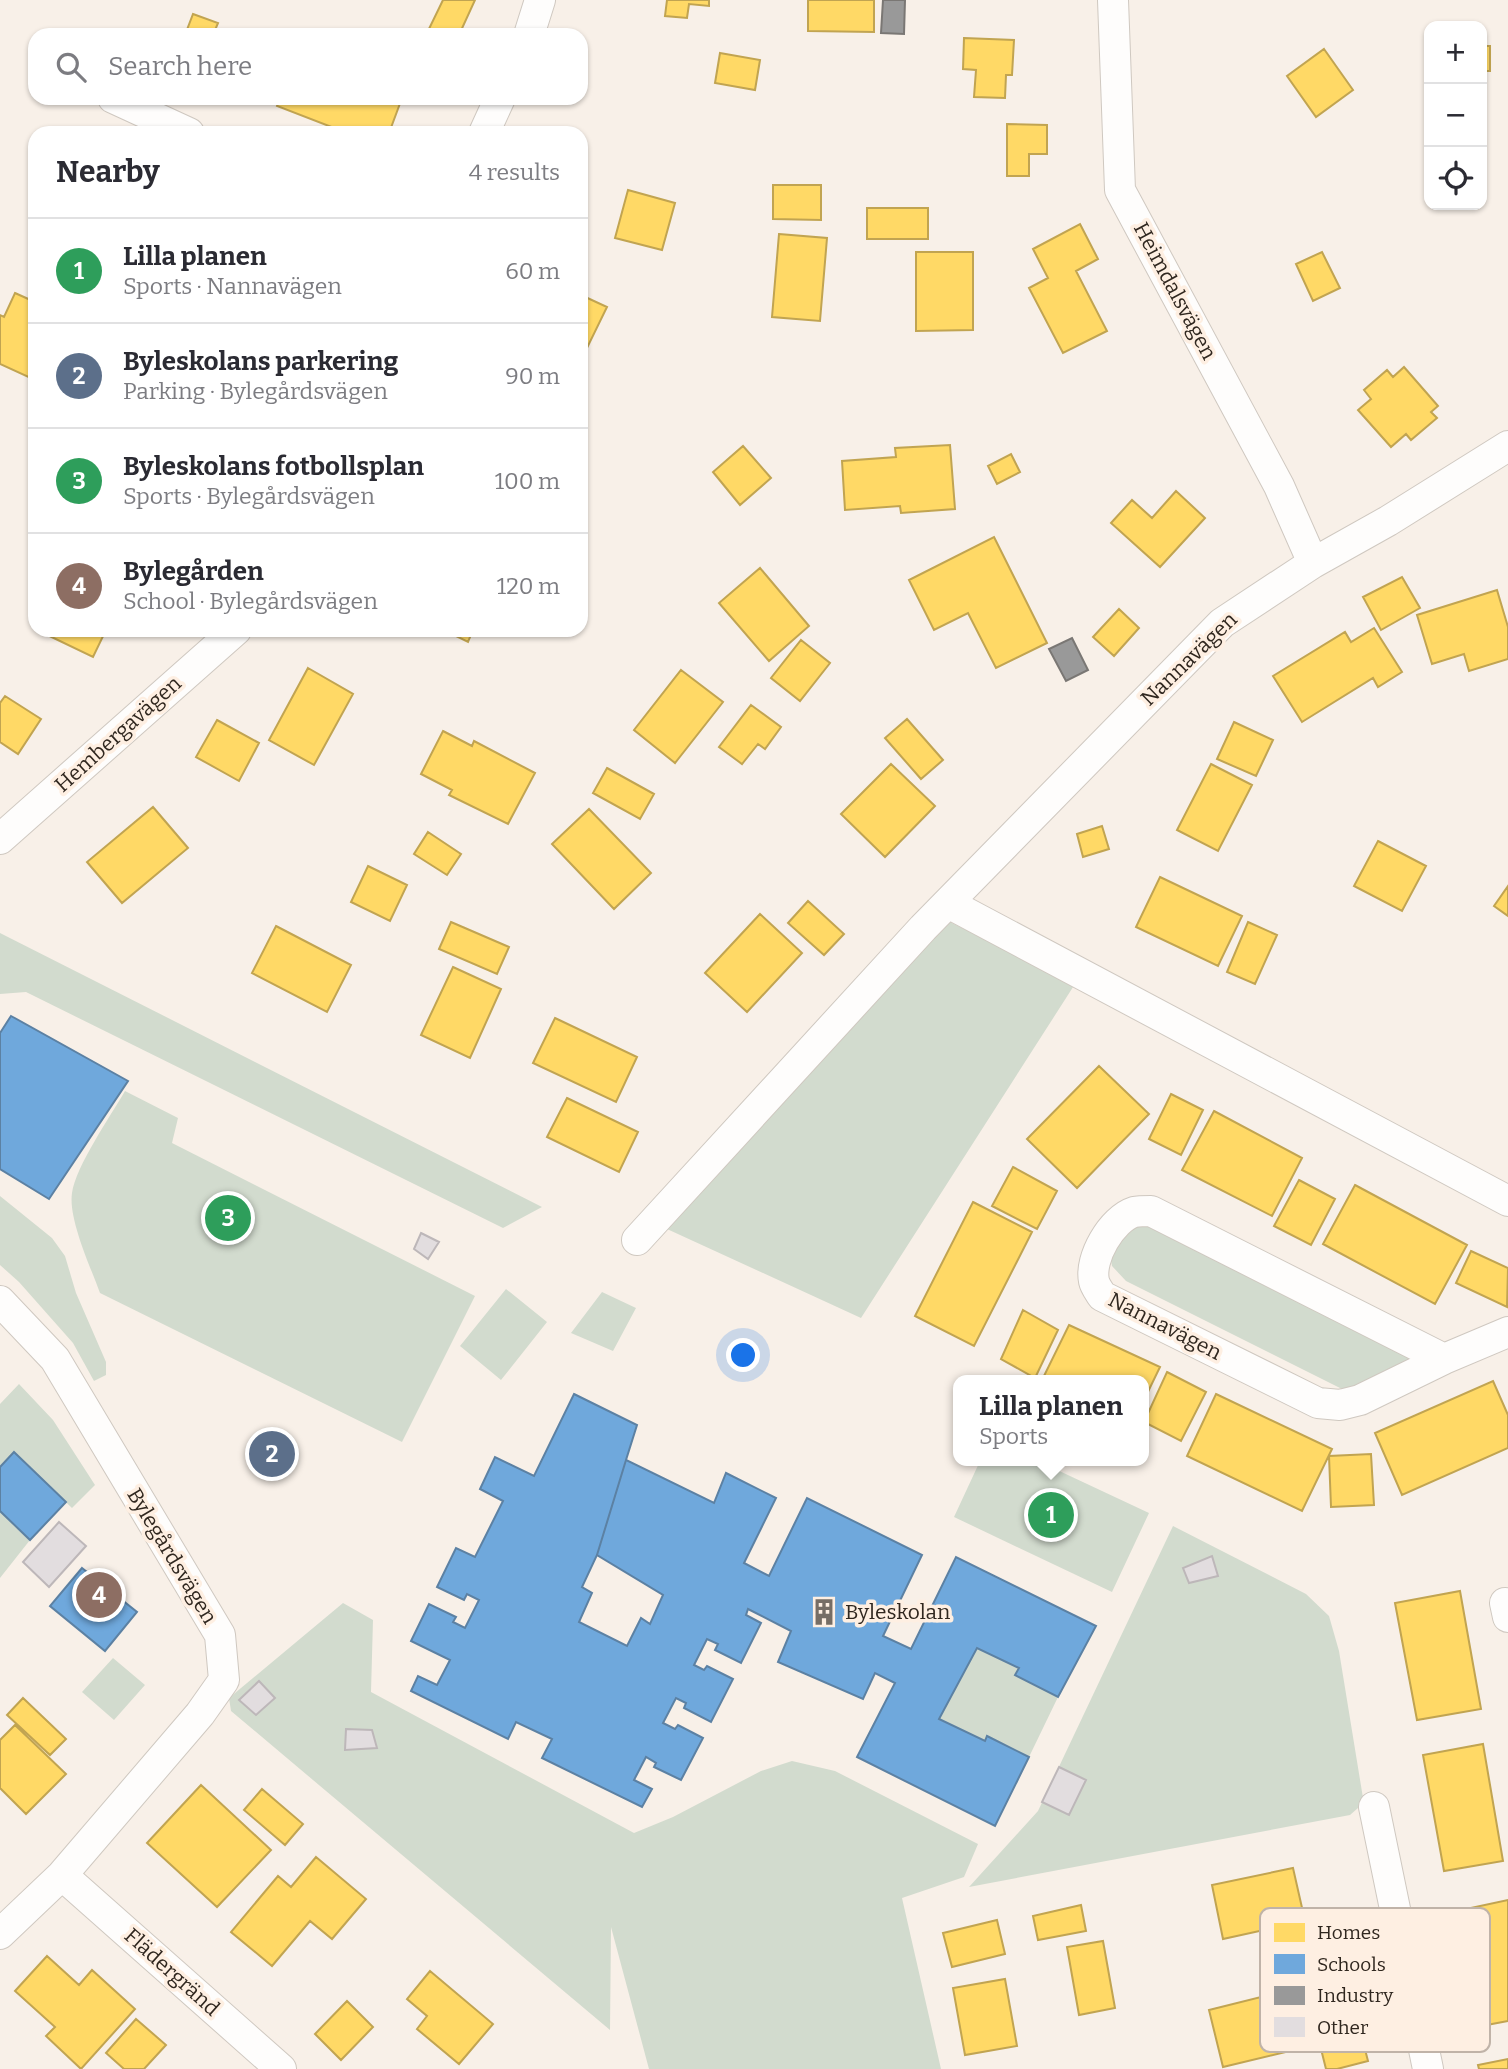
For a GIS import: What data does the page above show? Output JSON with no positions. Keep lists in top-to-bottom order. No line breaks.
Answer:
{"streets":{"street":["Heimdalsvägen","Nannavägen","Hembergavägen","Bylegårdsvägen","Flädergränd"]},"crossings":[["Heimdalsvägen","Nannavägen"],["Bylegårdsvägen","Flädergränd"]],"places":{"building":["Byleskolan"]},"legend":["Homes","Schools","Industry","Other"],"page":{"map_buttons":["+","−"],"search":"Search here","heading":["Nearby","4 results"],"list":[{"mark":"1","name":"Lilla planen","note":"Sports · Nannavägen","value":"60 m"},{"mark":"2","name":"Byleskolans parkering","note":"Parking · Bylegårdsvägen","value":"90 m"},{"mark":"3","name":"Byleskolans fotbollsplan","note":"Sports · Bylegårdsvägen","value":"100 m"},{"mark":"4","name":"Bylegården","note":"School · Bylegårdsvägen","value":"120 m"}],"pins":["3","2","1","4"],"popup":["Lilla planen","Sports"]}}
